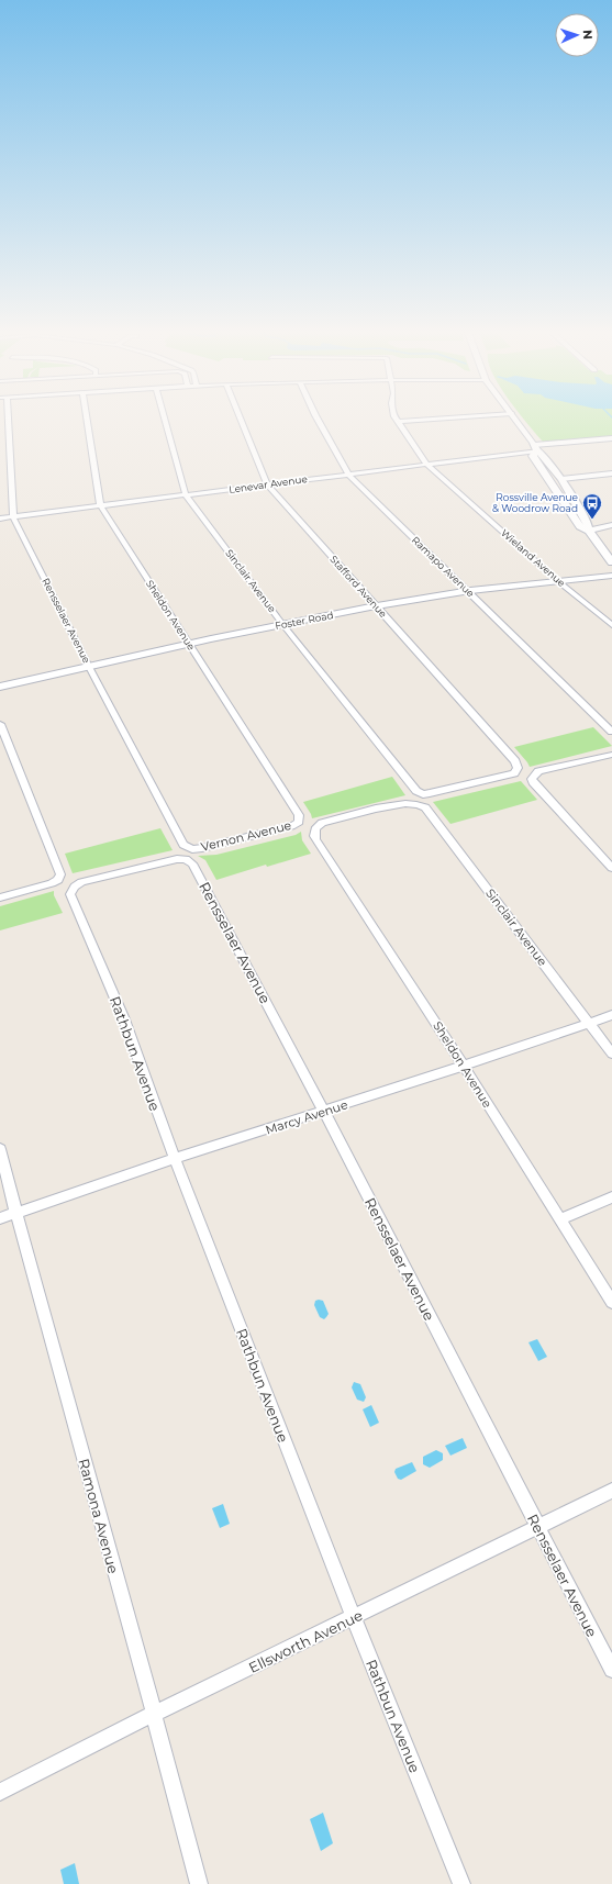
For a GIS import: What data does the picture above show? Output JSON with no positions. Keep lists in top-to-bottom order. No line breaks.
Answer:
{"streets":{"street":["Lenevar Avenue","Wieland Avenue","Ramapo Avenue","Sinclair Avenue","Stafford Avenue","Sheldon Avenue","Rensselaer Avenue","Foster Road","Vernon Avenue","Rathbun Avenue","Marcy Avenue","Ramona Avenue","Ellsworth Avenue"]},"crossings":[["Lenevar Avenue","Wieland Avenue"],["Lenevar Avenue","Ramapo Avenue"],["Lenevar Avenue","Sinclair Avenue"],["Lenevar Avenue","Stafford Avenue"],["Lenevar Avenue","Sheldon Avenue"],["Lenevar Avenue","Rensselaer Avenue"],["Wieland Avenue","Foster Road"],["Ramapo Avenue","Foster Road"],["Sinclair Avenue","Stafford Avenue"],["Sinclair Avenue","Sheldon Avenue"],["Sinclair Avenue","Foster Road"],["Sinclair Avenue","Marcy Avenue"],["Stafford Avenue","Foster Road"],["Sheldon Avenue","Foster Road"],["Sheldon Avenue","Vernon Avenue"],["Sheldon Avenue","Marcy Avenue"],["Rensselaer Avenue","Foster Road"],["Rensselaer Avenue","Vernon Avenue"],["Rensselaer Avenue","Rathbun Avenue"],["Rensselaer Avenue","Marcy Avenue"],["Rensselaer Avenue","Ellsworth Avenue"],["Rathbun Avenue","Marcy Avenue"],["Rathbun Avenue","Ellsworth Avenue"],["Marcy Avenue","Ramona Avenue"],["Ramona Avenue","Ellsworth Avenue"]],"places":{"bus stop":["Rossville Avenue & Woodrow Road"]},"north":"right"}
